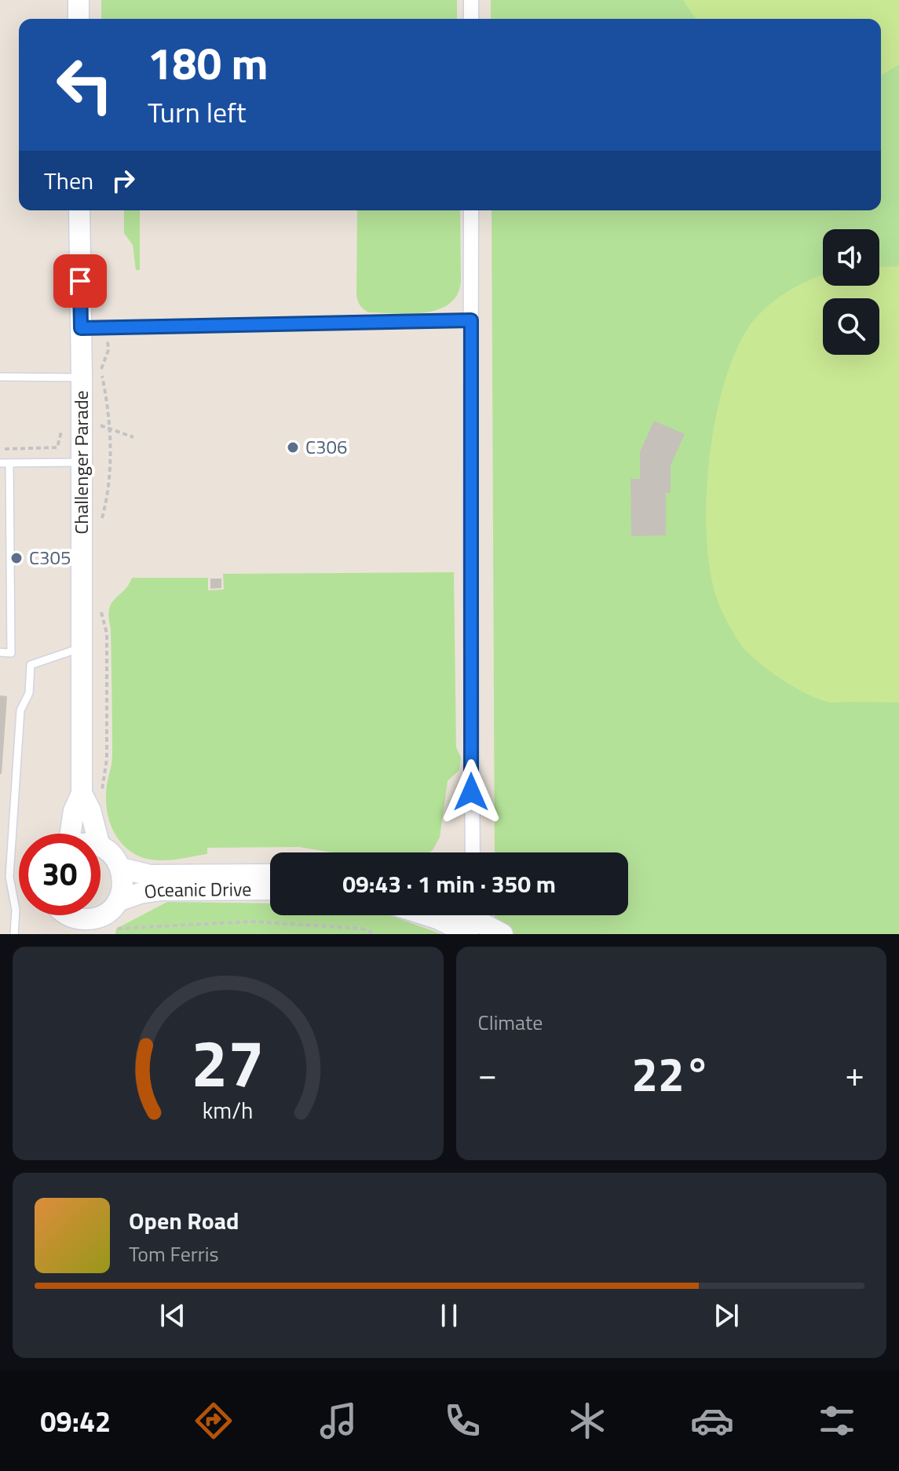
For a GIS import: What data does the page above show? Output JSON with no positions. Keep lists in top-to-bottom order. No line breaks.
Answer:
{"streets":{"street":["Challenger Parade","Oceanic Drive"]},"crossings":[["Challenger Parade","Oceanic Drive"]],"places":["C306","C305"],"page":{"turn":["180 m","Turn left"],"then":"Then","limit":"30","trip":"09:43 · 1 min · 350 m","tile":"Climate","heat":["−","22°","+"],"song":["Open Road","Tom Ferris"],"tabs":"09:42","gauge":["27","km/h"]}}
